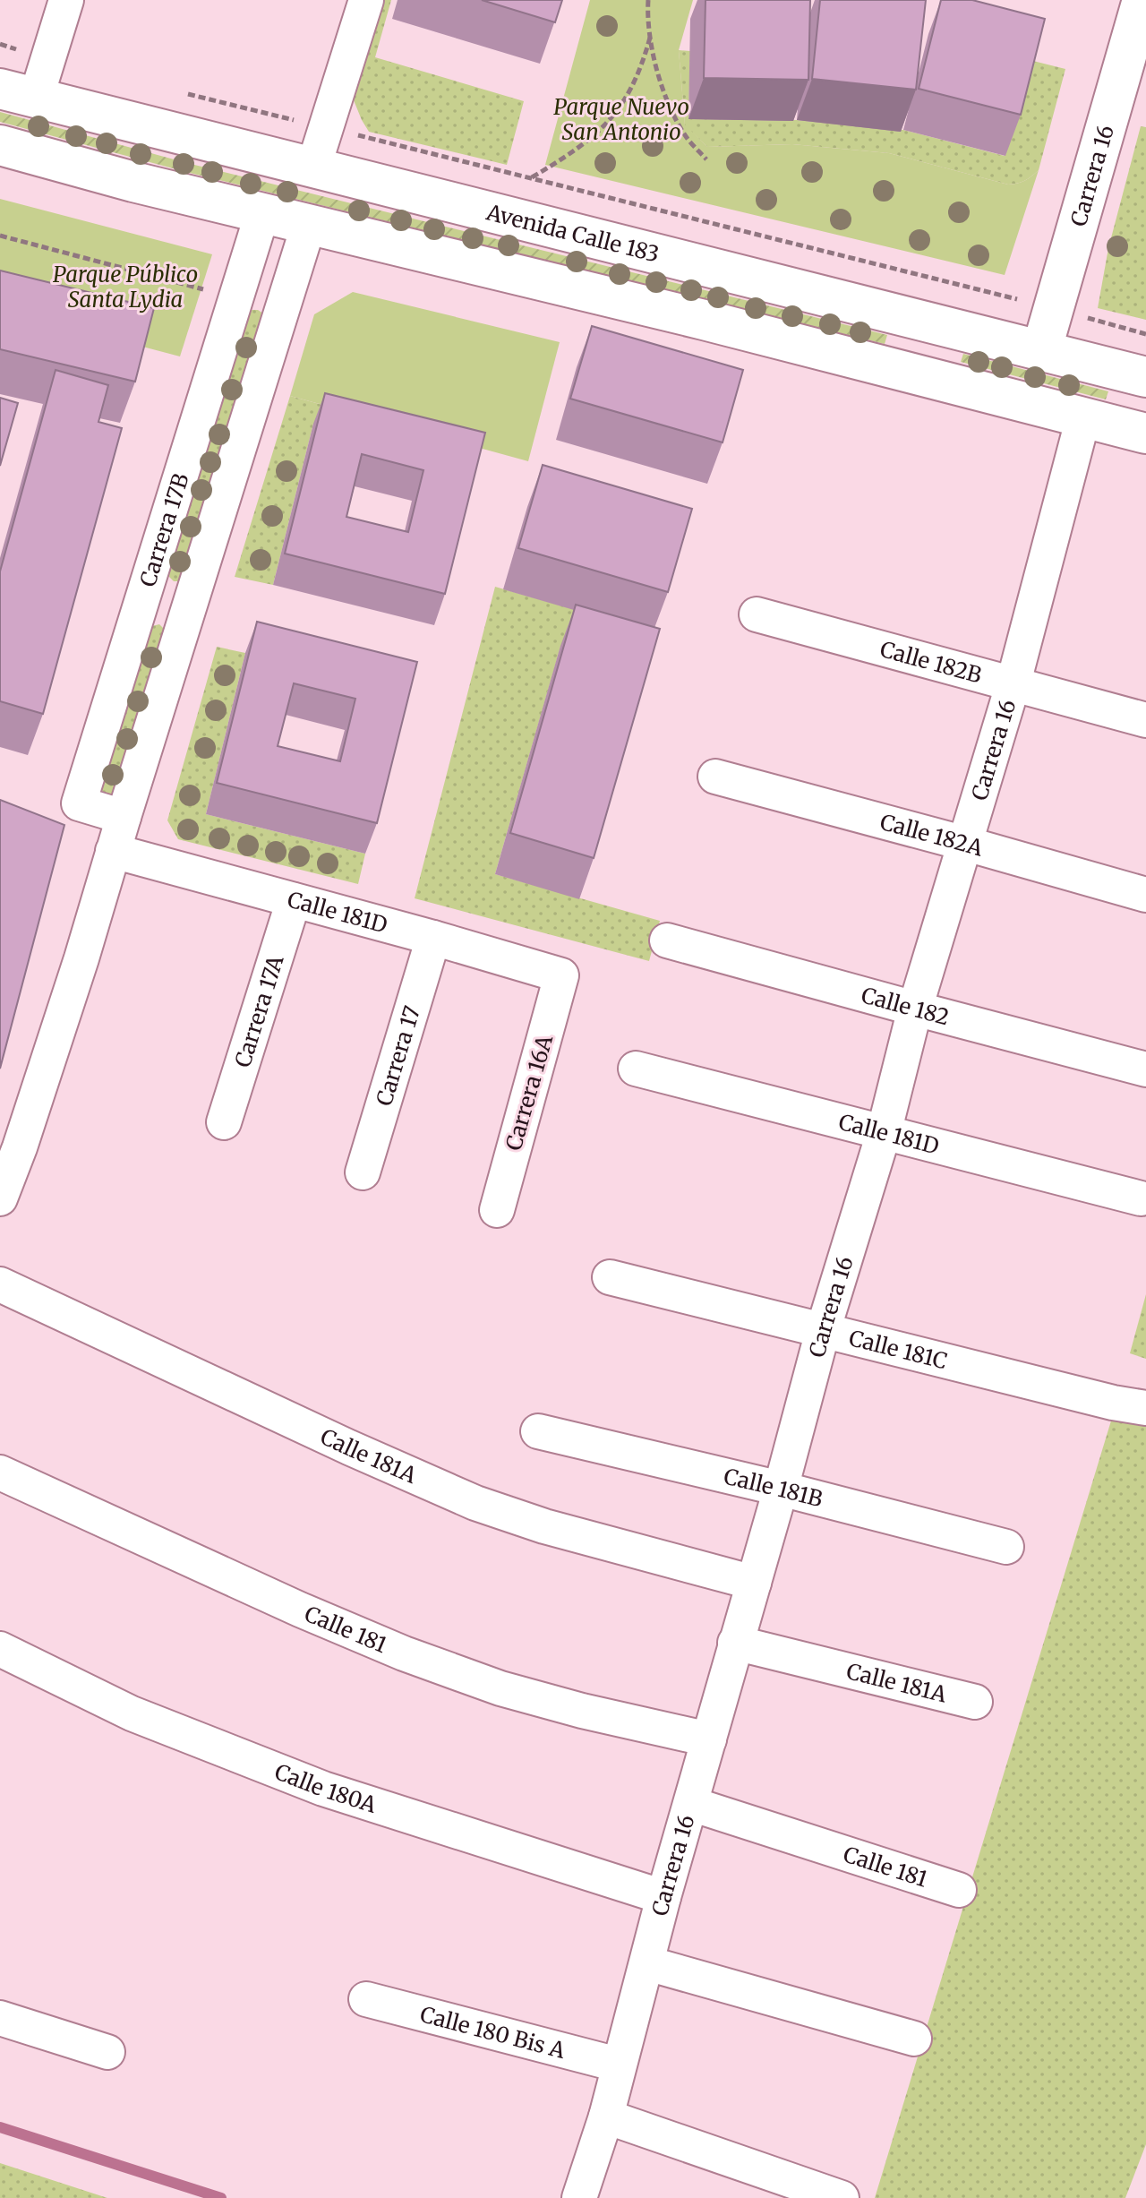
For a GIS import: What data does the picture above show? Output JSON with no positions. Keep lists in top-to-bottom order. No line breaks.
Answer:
{"streets":{"main road":["Carrera 16","Avenida Calle 183"],"street":["Carrera 17B","Calle 182B","Calle 182A","Calle 181D","Calle 182","Carrera 17A","Carrera 17","Carrera 16A","Calle 181C","Calle 181A","Calle 181B","Calle 181","Calle 180A","Calle 180 Bis A"]},"crossings":[["Carrera 16","Avenida Calle 183"],["Carrera 16","Calle 182B"],["Carrera 16","Calle 182A"],["Carrera 16","Calle 181D"],["Carrera 16","Calle 182"],["Carrera 16","Calle 181C"],["Carrera 16","Calle 181A"],["Carrera 16","Calle 181B"],["Carrera 16","Calle 181"],["Carrera 16","Calle 180A"],["Carrera 16","Calle 180 Bis A"],["Calle 181D","Carrera 17A"],["Calle 181D","Carrera 17"],["Calle 181D","Carrera 16A"]],"parks":["Parque Nuevo San Antonio","Parque Público Santa Lydia"]}
